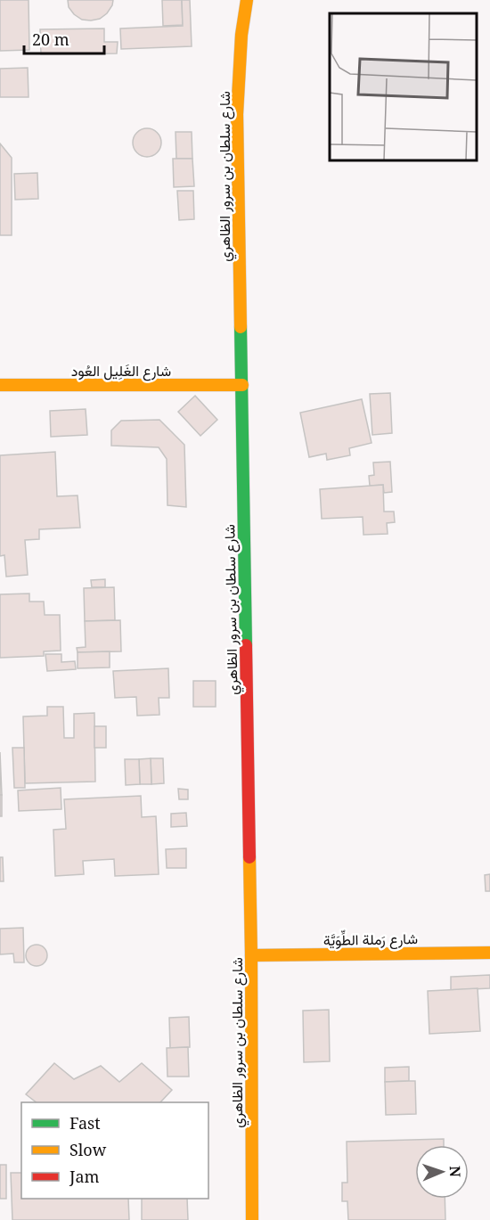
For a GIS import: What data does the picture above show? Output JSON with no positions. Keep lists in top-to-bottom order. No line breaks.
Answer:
{"streets":{"street":["شارع سلطان بن سرور الظاهري","شارع الغَلِيل العُود","شارع رَملة الطِّوَيَّة"]},"crossings":[["شارع سلطان بن سرور الظاهري","شارع الغَلِيل العُود"],["شارع سلطان بن سرور الظاهري","شارع رَملة الطِّوَيَّة"]],"legend":["Fast","Slow","Jam"],"scale_bar":"20 m","north":"right"}
